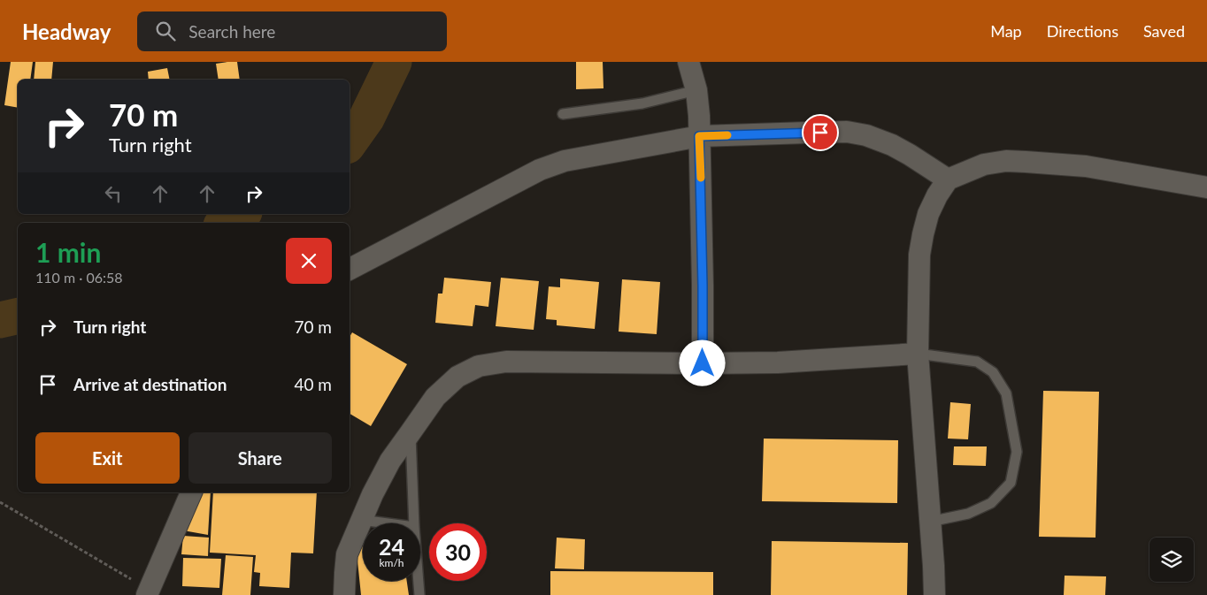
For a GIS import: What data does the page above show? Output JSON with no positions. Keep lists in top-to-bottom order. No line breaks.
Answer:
{"page":{"header":"Headway","search":"Search here","nav":["Map","Directions","Saved"],"turn":["70 m","Turn right"],"heading":["1 min","110 m · 06:58"],"list":[{"name":"Turn right","value":"70 m"},{"name":"Arrive at destination","value":"40 m"}],"buttons":["Exit","Share"],"speed":"24 km/h","limit":"30"}}
